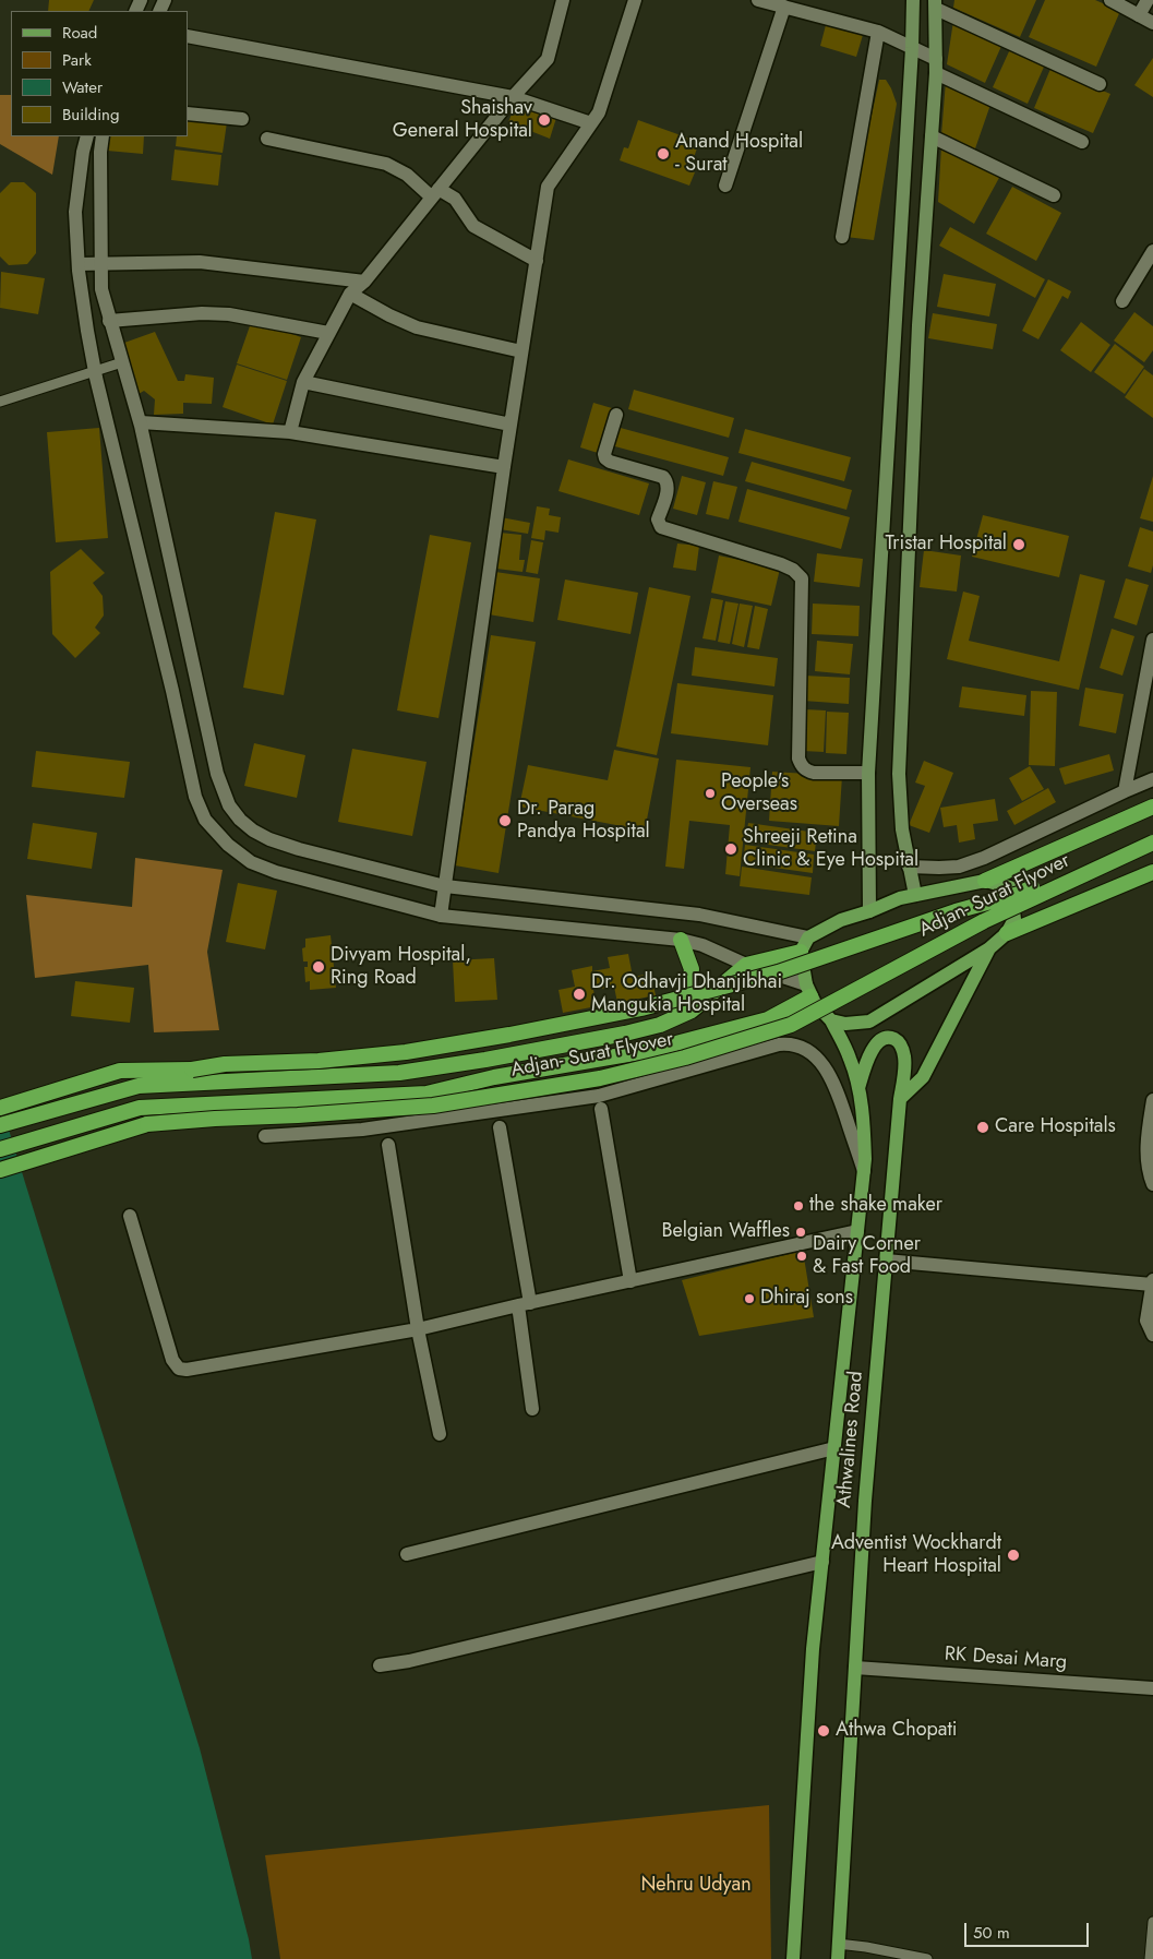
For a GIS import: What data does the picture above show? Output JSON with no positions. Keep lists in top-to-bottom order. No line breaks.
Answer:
{"streets":{"highway":["Adjan- Surat Flyover"],"main road":["Athwalines Road"],"street":["RK Desai Marg"]},"crossings":[["Athwalines Road","RK Desai Marg"]],"parks":["Nehru Udyan"],"places":["Shaishav General Hospital","Anand Hospital - Surat","Tristar Hospital","People's Overseas","Dr. Parag Pandya Hospital","Shreeji Retina Clinic & Eye Hospital","Divyam Hospital, Ring Road","Dr. Odhavji Dhanjibhai Mangukia Hospital","Care Hospitals","the shake maker","Belgian Waffles","Dairy Corner & Fast Food","Dhiraj sons","Adventist Wockhardt Heart Hospital","Athwa Chopati"],"legend":["Road","Park","Water","Building"],"scale_bar":"50 m"}
